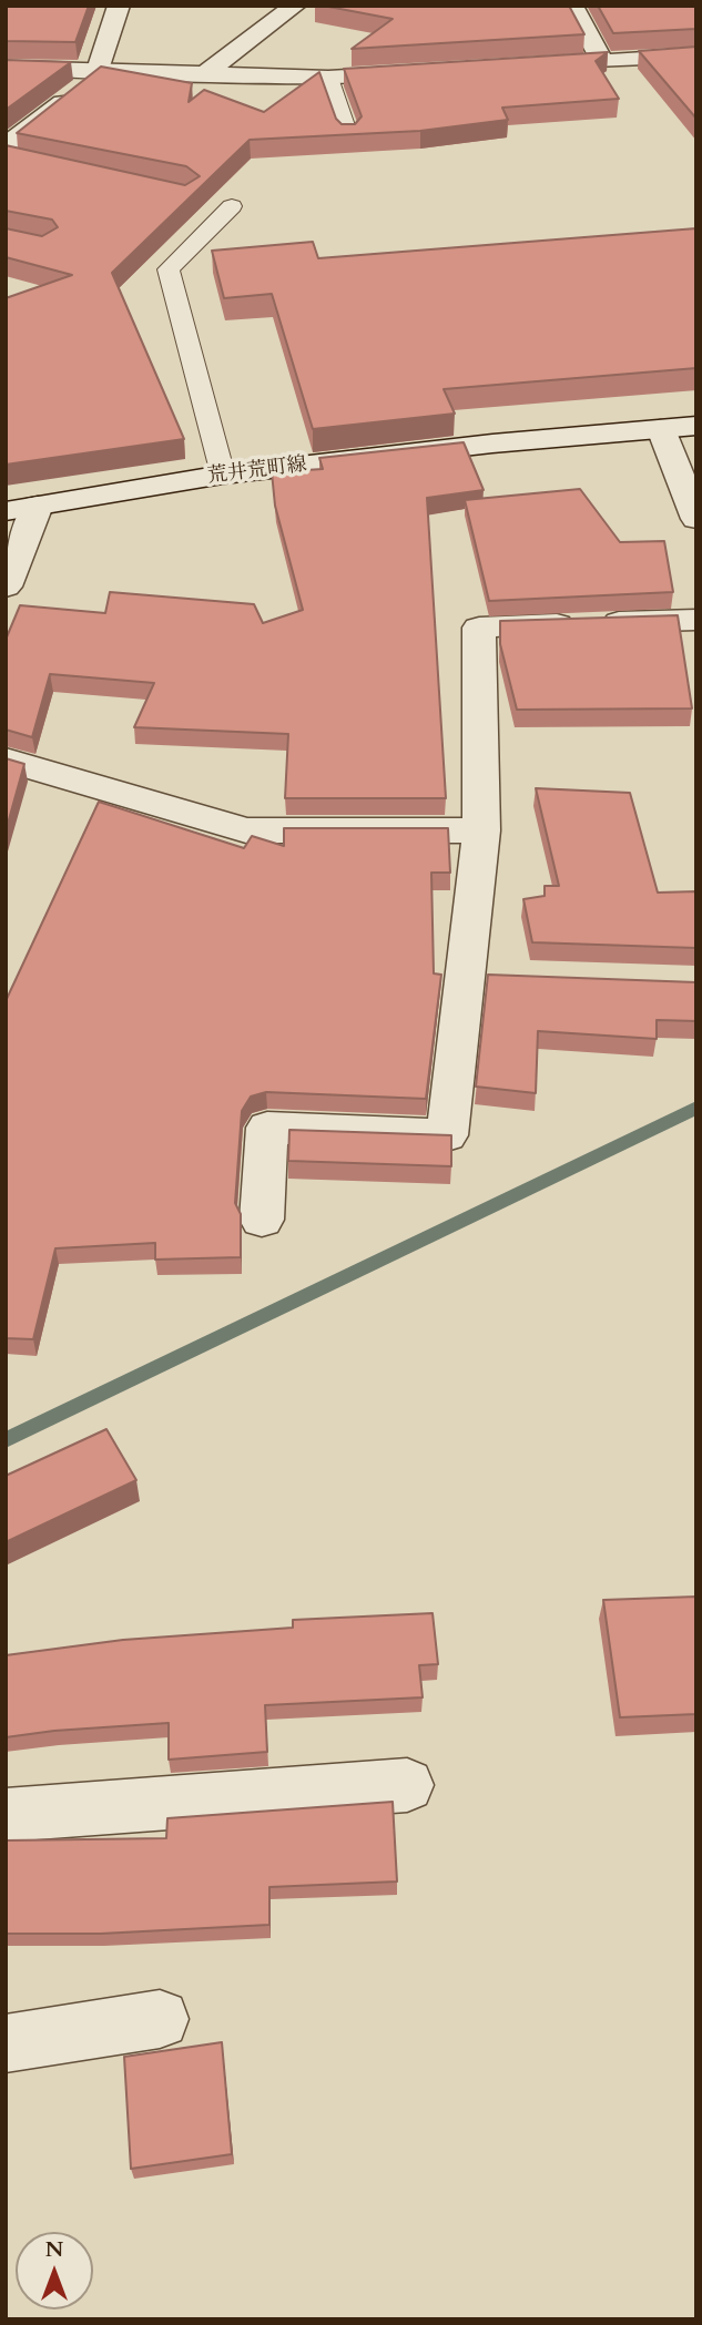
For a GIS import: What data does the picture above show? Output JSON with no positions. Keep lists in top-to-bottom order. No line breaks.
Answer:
{"streets":{"street":["荒井荒町線"]},"north":"top"}
